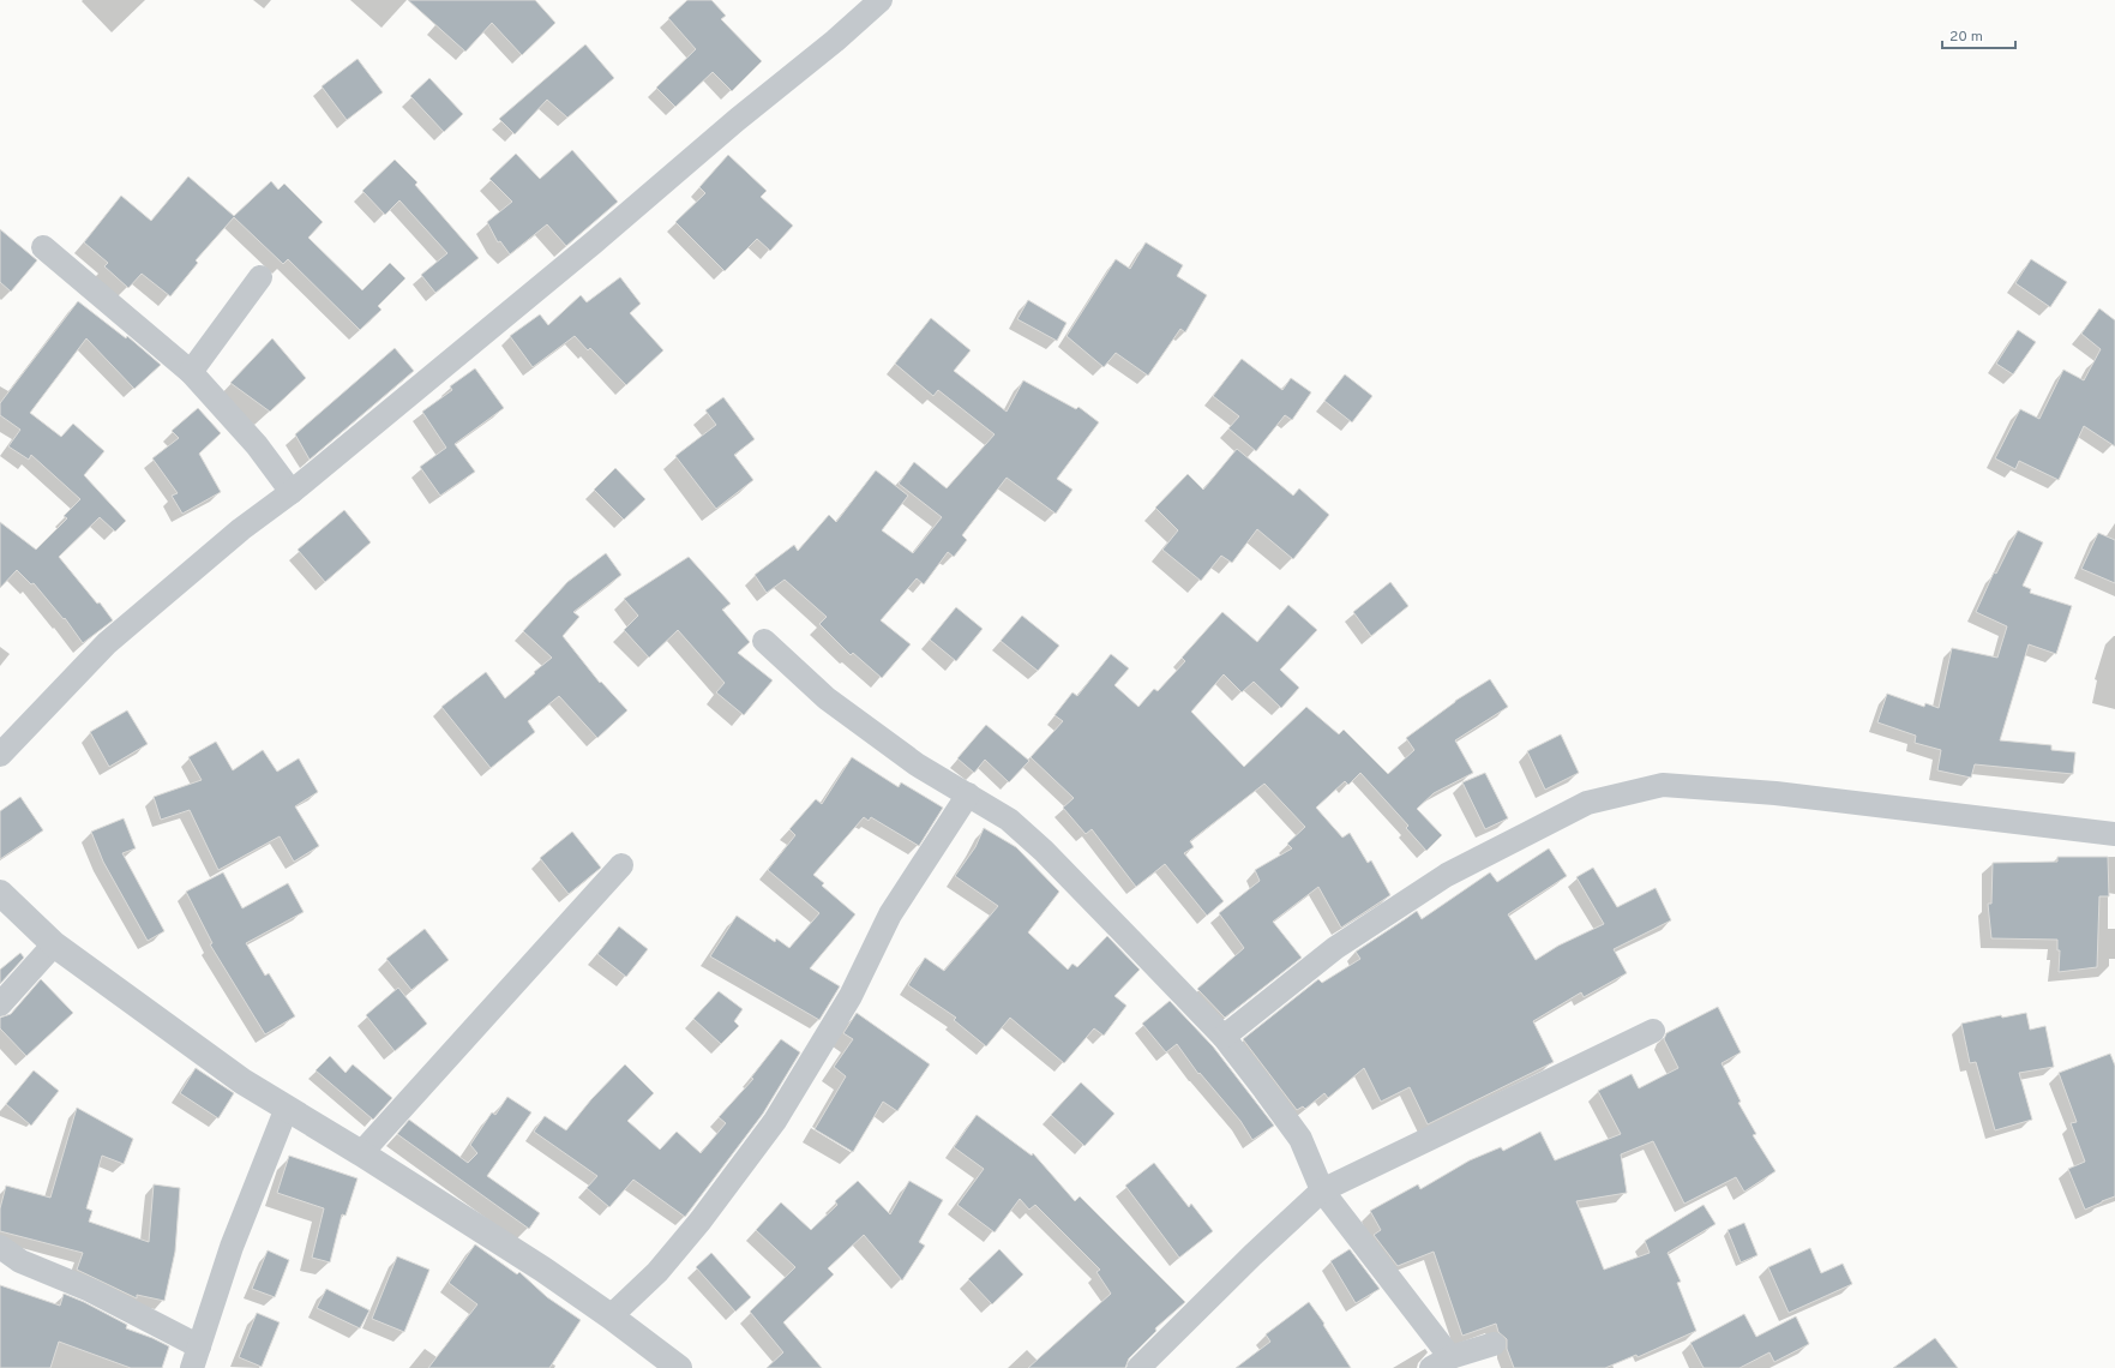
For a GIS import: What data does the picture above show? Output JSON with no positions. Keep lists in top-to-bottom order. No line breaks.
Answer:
{"scale_bar":"20 m"}
